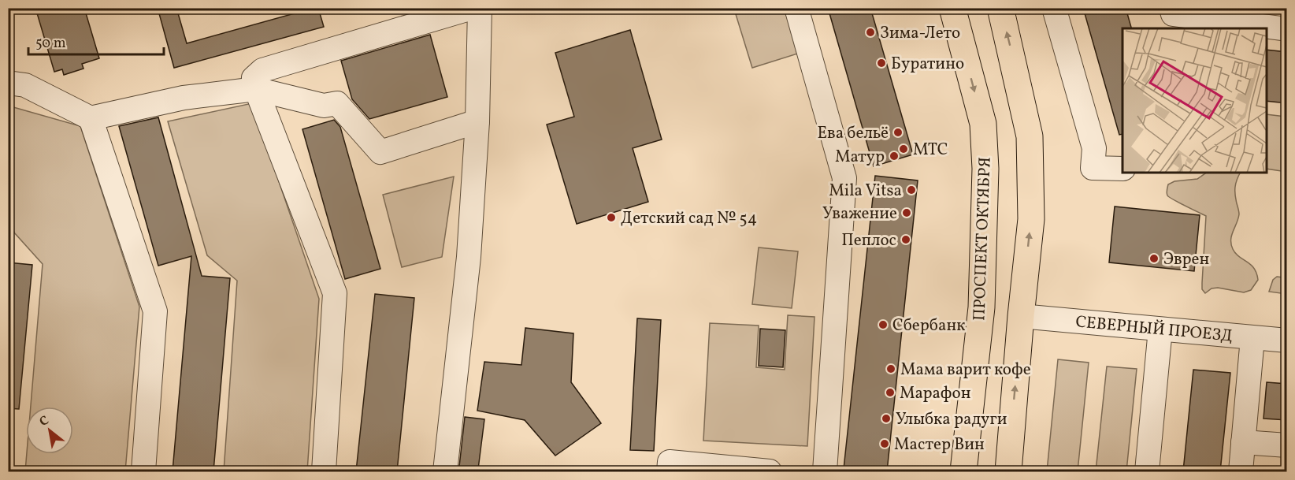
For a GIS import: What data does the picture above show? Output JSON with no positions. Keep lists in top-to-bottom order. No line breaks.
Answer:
{"streets":{"main road":["ПРОСПЕКТ ОКТЯБРЯ"],"street":["СЕВЕРНЫЙ ПРОЕЗД"]},"places":["Зима-Лето","Буратино","Ева бельё","МТС","Матур","Mila Vitsa","Уважение","Детский сад № 54","Пеплос","Эврен","Сбербанк","Мама варит кофе","Марафон","Улыбка радуги","Мастер Вин"],"scale_bar":"50 m","north":"top left"}
